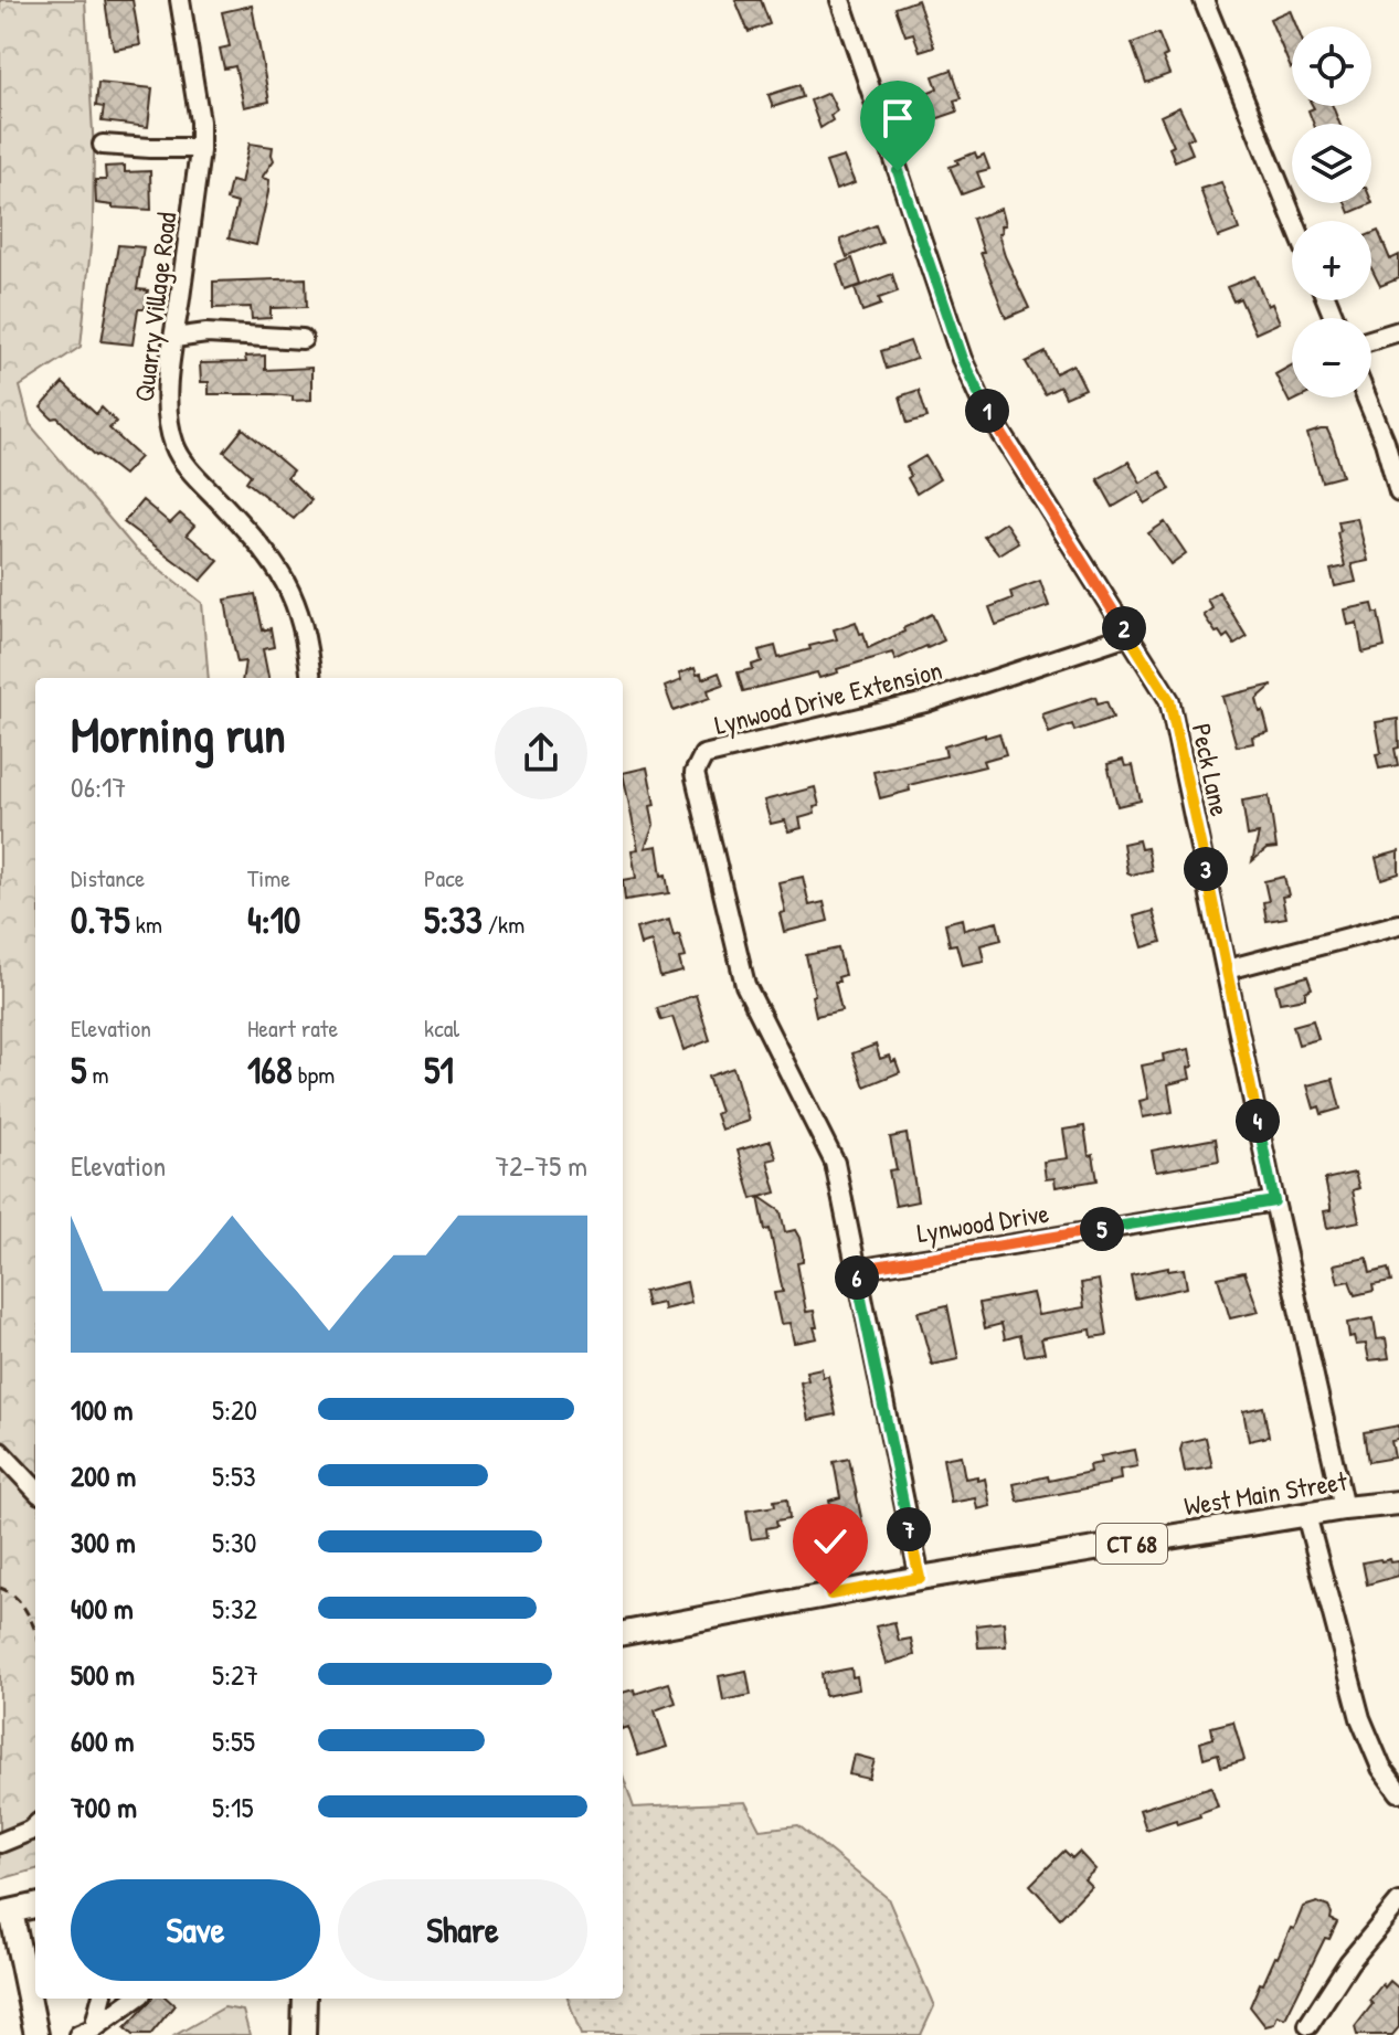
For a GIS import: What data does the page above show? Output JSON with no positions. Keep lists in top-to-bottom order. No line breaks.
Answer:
{"streets":{"main road":["West Main Street","CT 68"],"street":["Quarry Village Road","Lynwood Drive Extension","Peck Lane","Lynwood Drive"]},"crossings":[["Lynwood Drive Extension","Peck Lane"],["Lynwood Drive Extension","Lynwood Drive"],["Lynwood Drive Extension","West Main Street"],["Peck Lane","Lynwood Drive"],["Peck Lane","West Main Street"]],"page":{"map_buttons":["+","−"],"pins":["1","2","3","4","5","6","7"],"heading":["Morning run","06:17"],"stats":[["Distance","0.75 km"],["Time","4:10"],["Pace","5:33 /km"],["Elevation","5 m"],["Heart rate","168 bpm"],["kcal","51"]],"chart":["Elevation","72–75 m"],"list":[{"name":"100 m","note":"5:20"},{"name":"200 m","note":"5:53"},{"name":"300 m","note":"5:30"},{"name":"400 m","note":"5:32"},{"name":"500 m","note":"5:27"},{"name":"600 m","note":"5:55"},{"name":"700 m","note":"5:15"}],"buttons":["Save","Share"]}}
